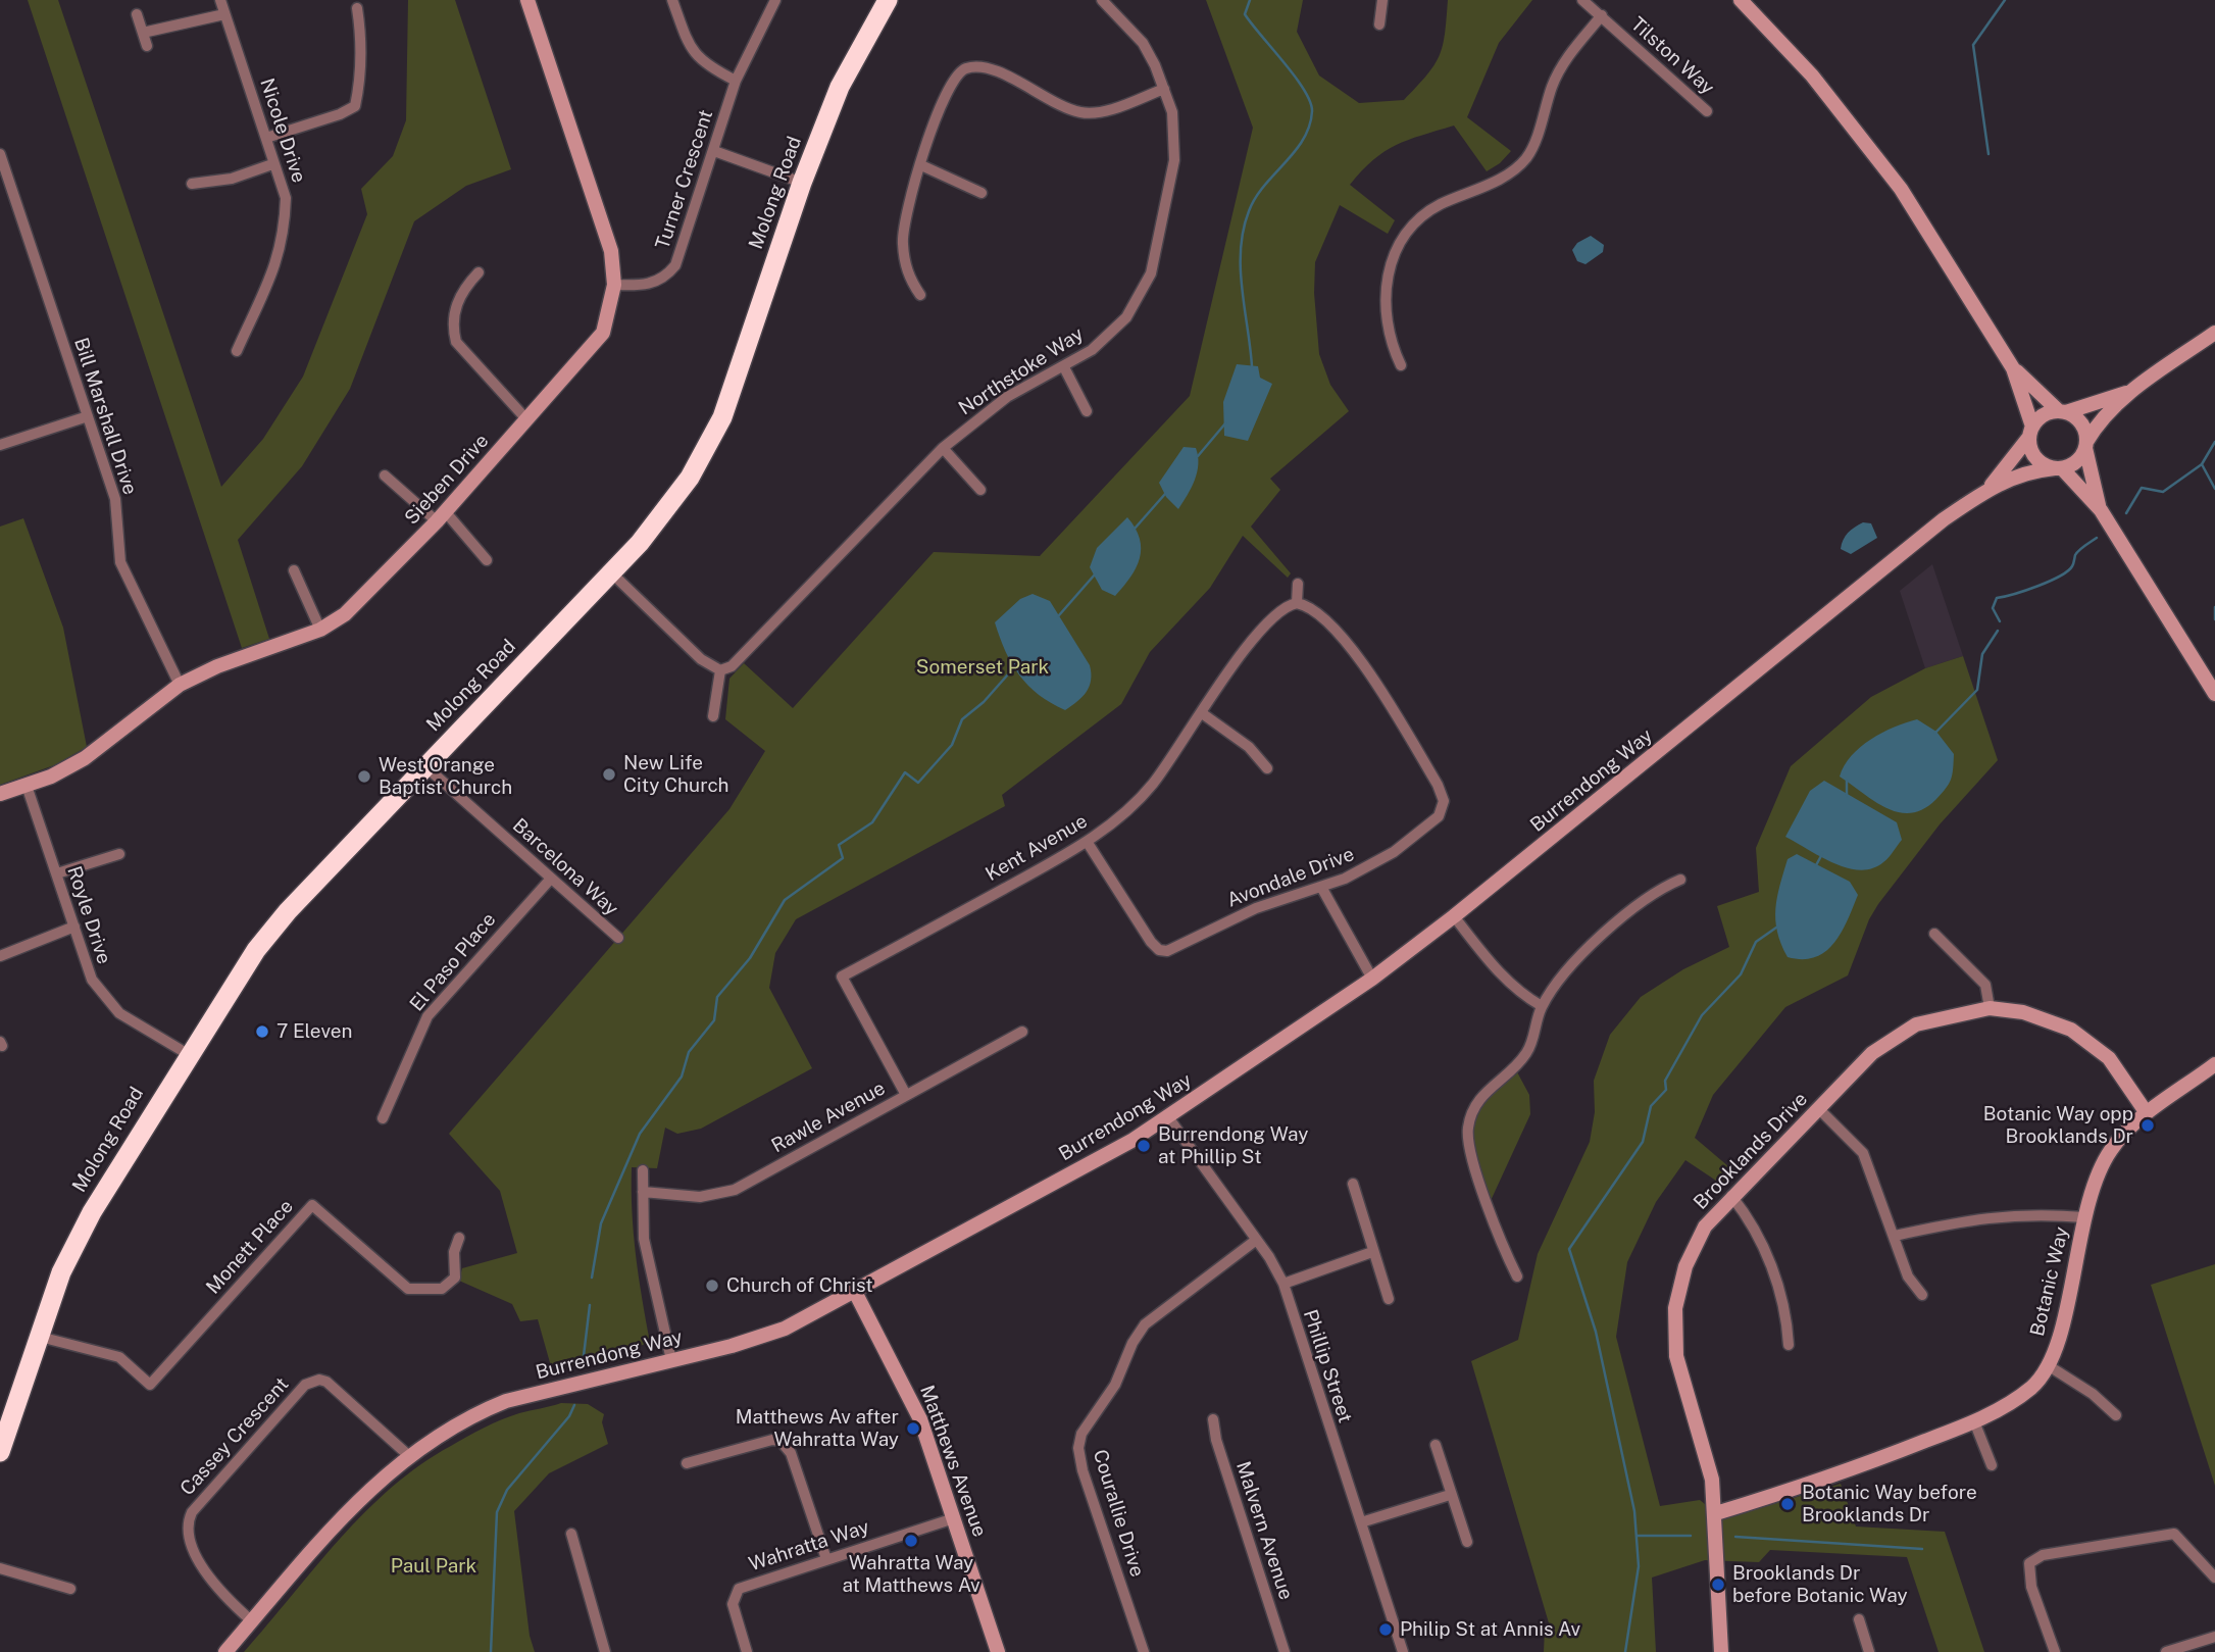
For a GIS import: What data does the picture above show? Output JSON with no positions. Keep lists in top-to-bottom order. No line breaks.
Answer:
{"streets":{"highway":["Molong Road"],"main road":["Sieben Drive","Burrendong Way","Brooklands Drive","Botanic Way","Matthews Avenue"],"street":["Tilston Way","Nicole Drive","Turner Crescent","Northstoke Way","Bill Marshall Drive","Kent Avenue","Barcelona Way","Avondale Drive","Royle Drive","El Paso Place","Rawle Avenue","Monett Place","Phillip Street","Cassey Crescent","Courallie Drive","Malvern Avenue","Wahratta Way"]},"crossings":[["Turner Crescent","Sieben Drive"],["Molong Road","Barcelona Way"],["Molong Road","Royle Drive"],["Molong Road","Monett Place"],["Bill Marshall Drive","Sieben Drive"],["Sieben Drive","Royle Drive"],["Burrendong Way","Phillip Street"],["Burrendong Way","Cassey Crescent"],["Burrendong Way","Matthews Avenue"],["Kent Avenue","Avondale Drive"],["Kent Avenue","Rawle Avenue"],["Barcelona Way","El Paso Place"],["Brooklands Drive","Botanic Way"],["Phillip Street","Courallie Drive"],["Matthews Avenue","Wahratta Way"]],"parks":["Somerset Park","Paul Park"],"places":["New Life City Church","West Orange Baptist Church","7 Eleven","Botanic Way opp Brooklands Dr","Burrendong Way at Phillip St","Church of Christ","Matthews Av after Wahratta Way","Botanic Way before Brooklands Dr","Wahratta Way at Matthews Av","Brooklands Dr before Botanic Way","Philip St at Annis Av"]}
